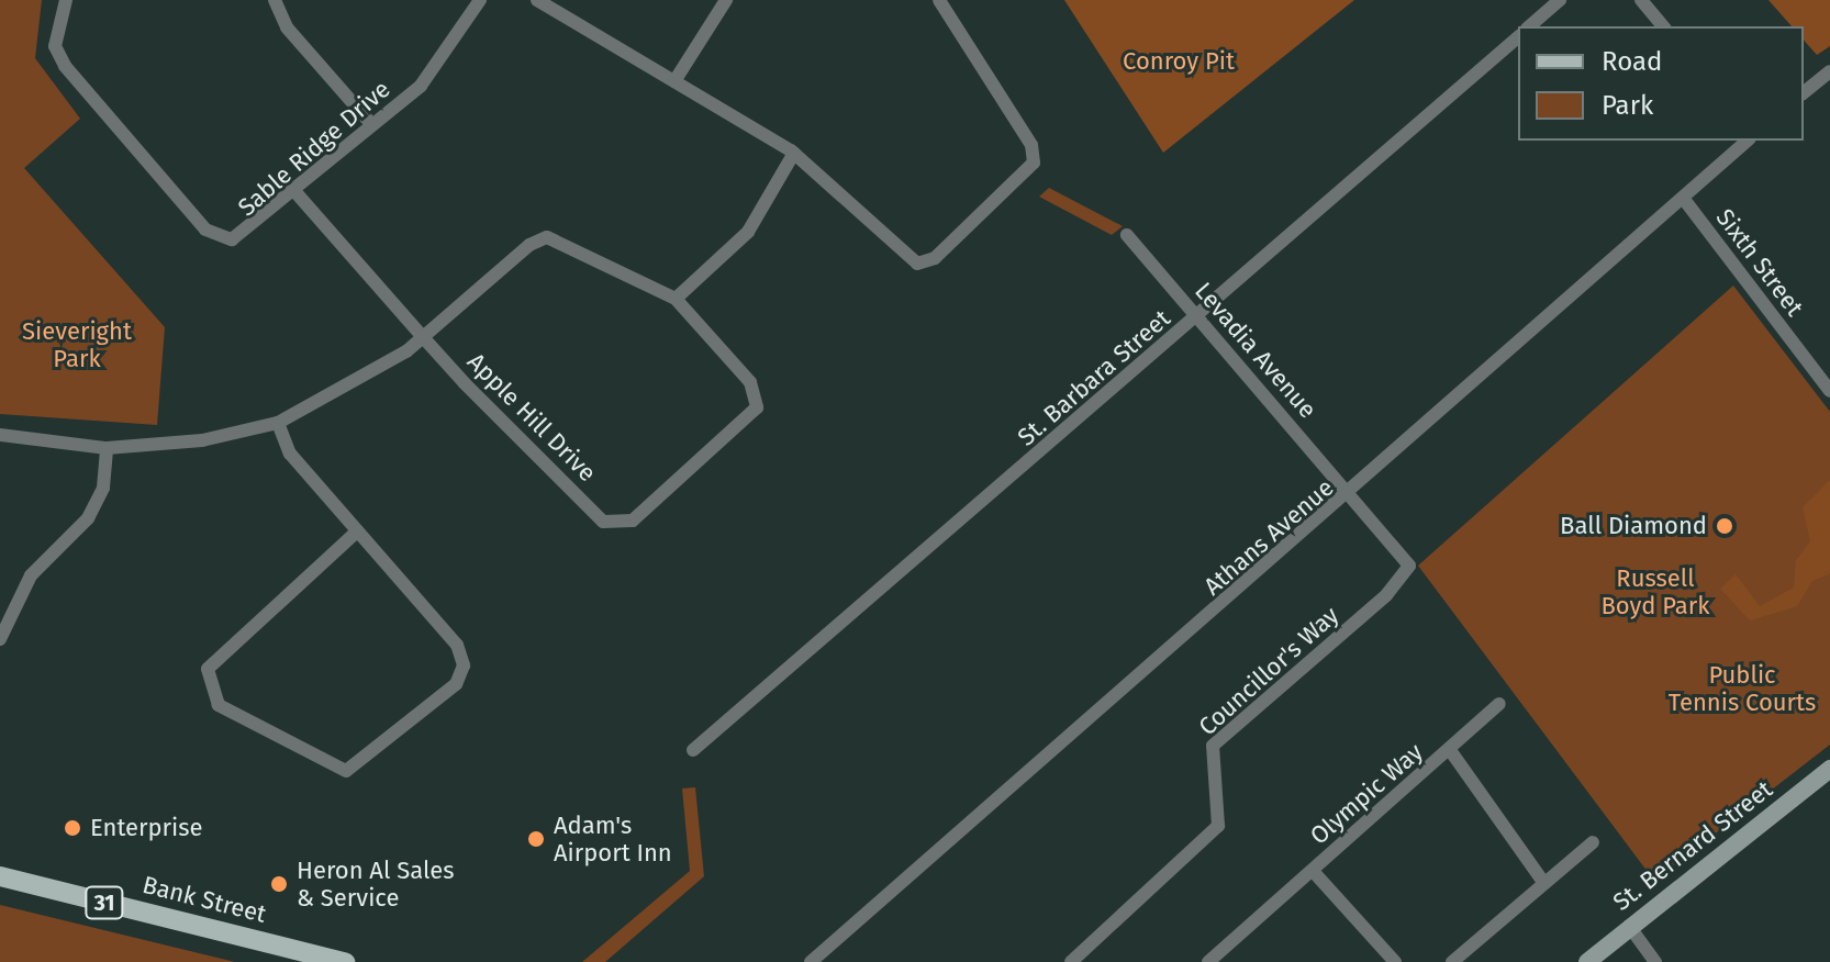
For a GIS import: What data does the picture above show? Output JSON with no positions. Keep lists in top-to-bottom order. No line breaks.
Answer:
{"streets":{"main road":["Bank Street","31"],"street":["Sable Ridge Drive","Sixth Street","Levadia Avenue","St. Barbara Street","Apple Hill Drive","Athans Avenue","Councillor's Way","Olympic Way","St. Bernard Street"]},"crossings":[["Sixth Street","Athans Avenue"],["Levadia Avenue","St. Barbara Street"],["Levadia Avenue","Athans Avenue"],["Levadia Avenue","Councillor's Way"],["Athans Avenue","Councillor's Way"]],"parks":["Conroy Pit","Sieveright Park","Russell Boyd Park","Public Tennis Courts"],"places":["Ball Diamond","Enterprise","Adam's Airport Inn","Heron Al Sales & Service"],"legend":["Road","Park"]}
